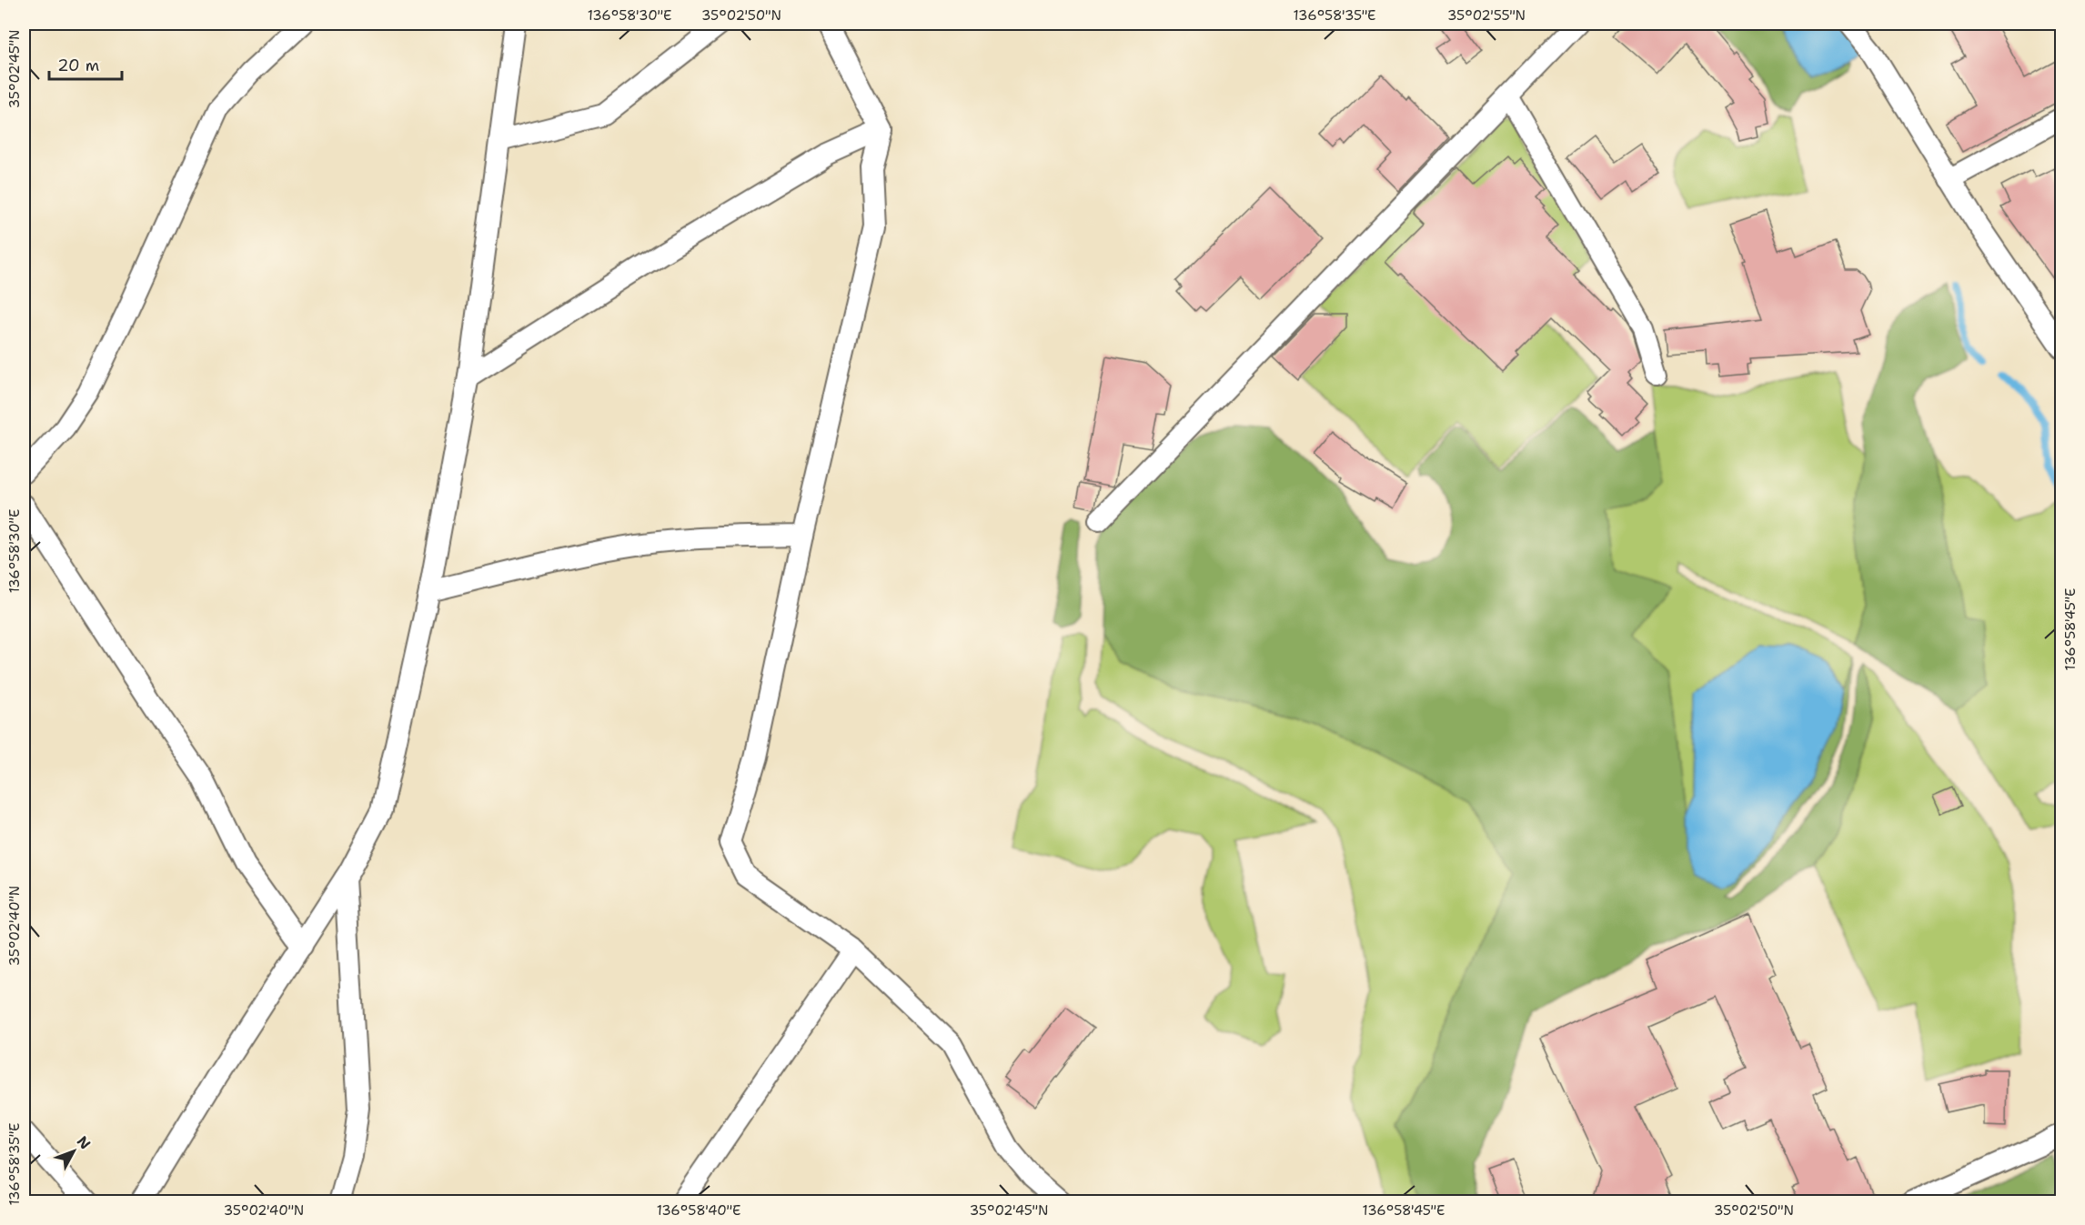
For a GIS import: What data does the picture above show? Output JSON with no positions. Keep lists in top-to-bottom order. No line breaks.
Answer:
{"scale_bar":"20 m","north":"top right","coordinates":["136°58'30\"E","35°02'50\"N","136°58'35\"E","35°02'55\"N","35°02'45\"N","136°58'45\"E","35°02'40\"N","136°58'40\"E"]}
